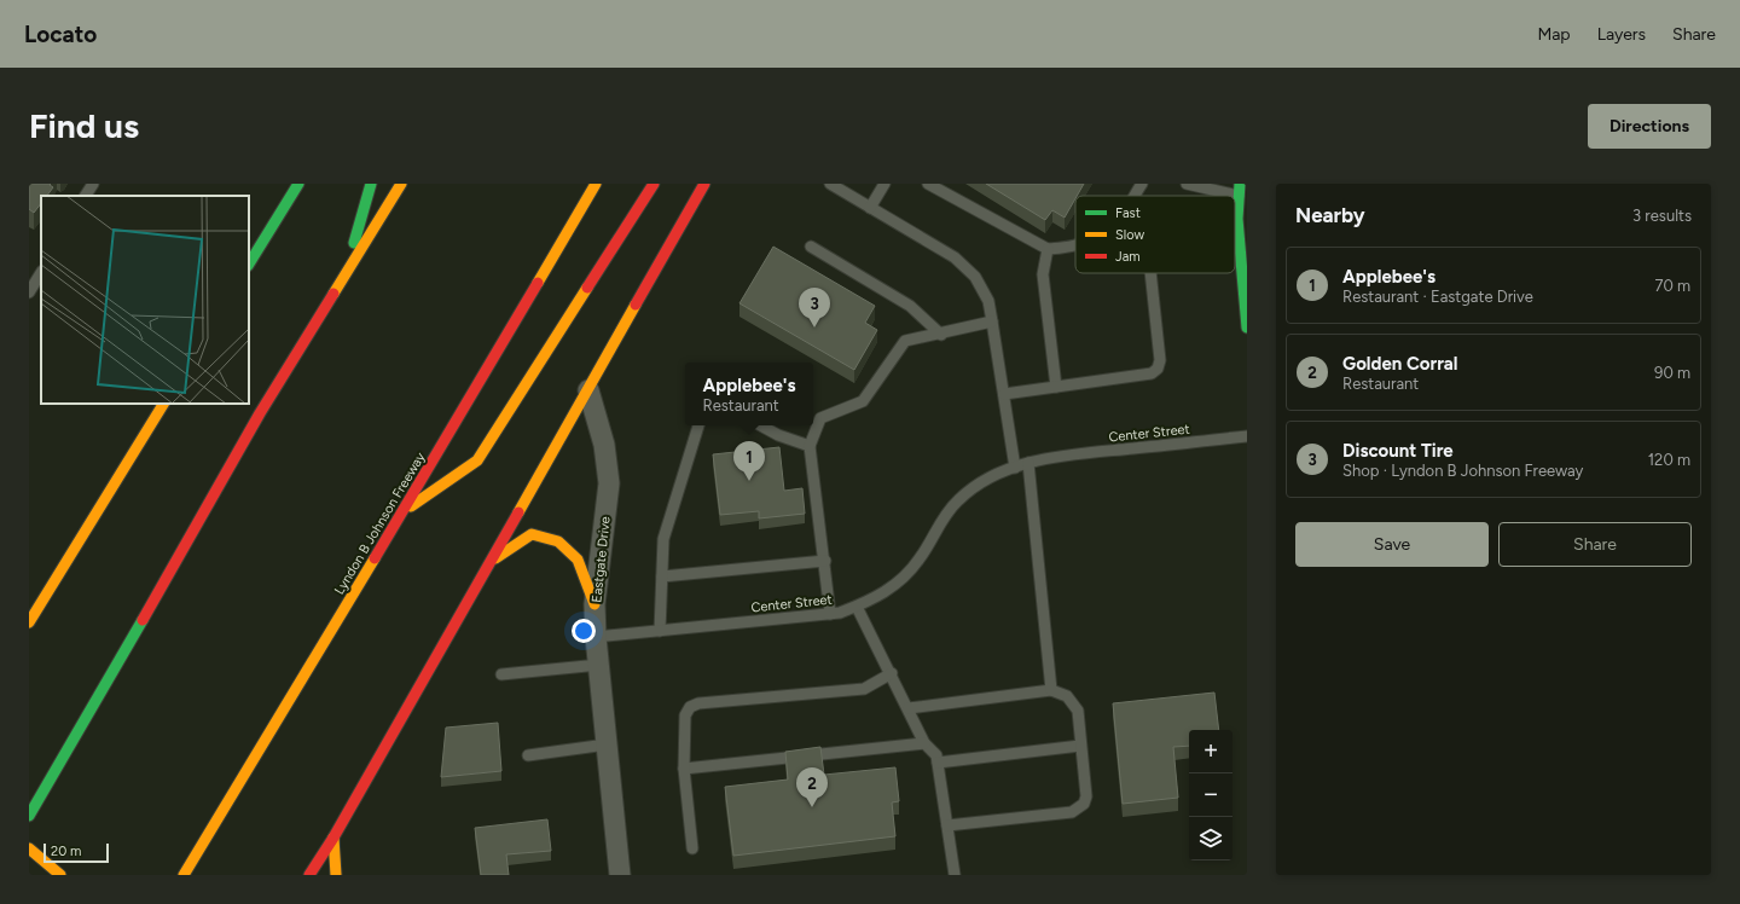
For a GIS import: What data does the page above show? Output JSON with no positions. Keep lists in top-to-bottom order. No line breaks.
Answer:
{"streets":{"main road":["Lyndon B Johnson Freeway"],"street":["Eastgate Drive"],"lane":["Center Street"]},"crossings":[["Center Street","Eastgate Drive"]],"legend":["Fast","Slow","Jam"],"scale_bar":"20 m","page":{"header":"Locato","nav":["Map","Layers","Share"],"buttons":["Directions",["Save","Share"]],"title":"Find us","heading":["Nearby","3 results"],"list":[{"mark":"1","name":"Applebee's","note":"Restaurant · Eastgate Drive","value":"70 m"},{"mark":"2","name":"Golden Corral","note":"Restaurant","value":"90 m"},{"mark":"3","name":"Discount Tire","note":"Shop · Lyndon B Johnson Freeway","value":"120 m"}],"pins":["3","1","2"],"popup":["Applebee's","Restaurant"],"map_buttons":["+","−"],"scale":"20 m"}}
